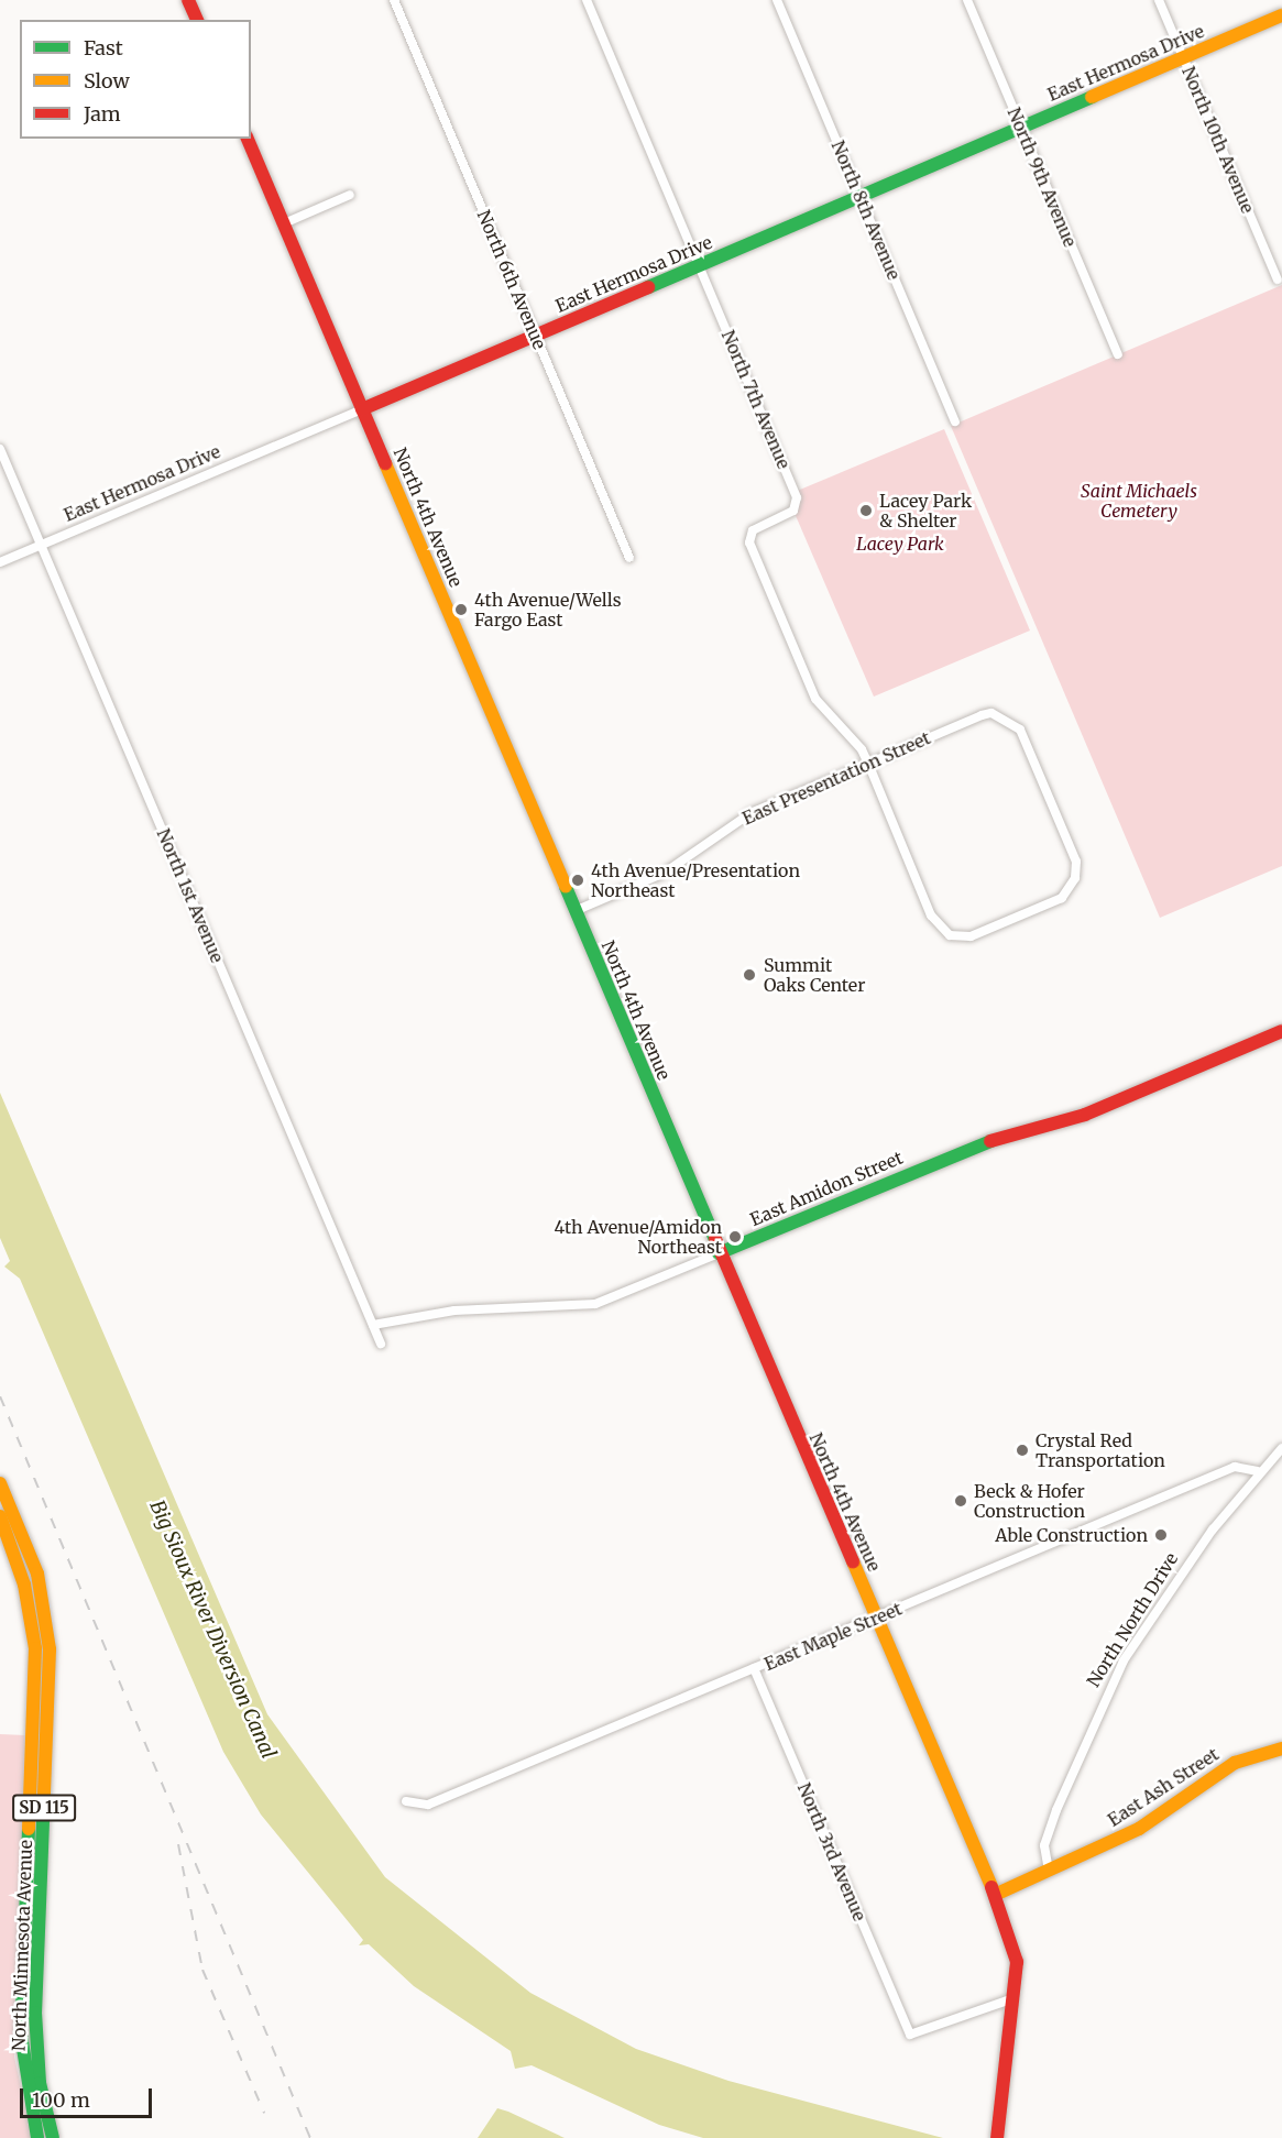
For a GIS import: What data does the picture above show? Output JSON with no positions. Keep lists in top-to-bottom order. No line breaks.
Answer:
{"streets":{"main road":["East Hermosa Drive","North 4th Avenue","East Amidon Street","East Ash Street","SD 115","North Minnesota Avenue"],"street":["North 10th Avenue","North 9th Avenue","North 8th Avenue","North 6th Avenue","North 7th Avenue","East Presentation Street","North 1st Avenue","North North Drive","East Maple Street","North 3rd Avenue"]},"crossings":[["East Hermosa Drive","North 10th Avenue"],["East Hermosa Drive","North 9th Avenue"],["East Hermosa Drive","North 8th Avenue"],["East Hermosa Drive","North 6th Avenue"],["East Hermosa Drive","North 7th Avenue"],["East Hermosa Drive","North 4th Avenue"],["East Hermosa Drive","North 1st Avenue"],["North 7th Avenue","East Presentation Street"],["North 4th Avenue","East Presentation Street"],["North 4th Avenue","East Amidon Street"],["North 4th Avenue","East Maple Street"],["North 4th Avenue","East Ash Street"],["North 1st Avenue","East Amidon Street"],["North North Drive","East Maple Street"],["North North Drive","East Ash Street"],["East Maple Street","North 3rd Avenue"]],"water":["Big Sioux River Diversion Canal"],"parks":["Saint Michaels Cemetery","Lacey Park"],"places":["Lacey Park & Shelter","4th Avenue/Wells Fargo East","4th Avenue/Presentation Northeast","Summit Oaks Center","4th Avenue/Amidon Northeast","Crystal Red Transportation","Beck & Hofer Construction","Able Construction"],"legend":["Fast","Slow","Jam"],"scale_bar":"100 m"}
